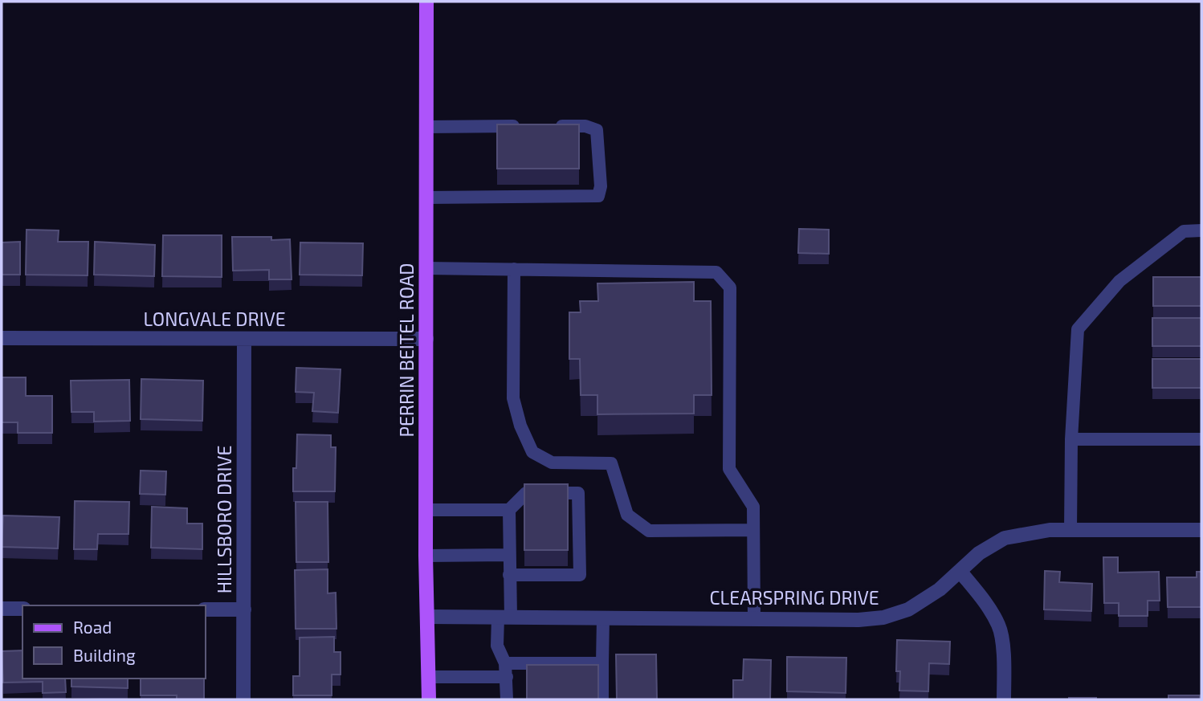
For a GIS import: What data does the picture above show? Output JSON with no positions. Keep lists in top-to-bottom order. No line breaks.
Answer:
{"streets":{"main road":["PERRIN BEITEL ROAD"],"street":["LONGVALE DRIVE","HILLSBORO DRIVE","CLEARSPRING DRIVE"]},"crossings":[["LONGVALE DRIVE","PERRIN BEITEL ROAD"],["LONGVALE DRIVE","HILLSBORO DRIVE"],["PERRIN BEITEL ROAD","CLEARSPRING DRIVE"]],"legend":["Road","Building"]}
